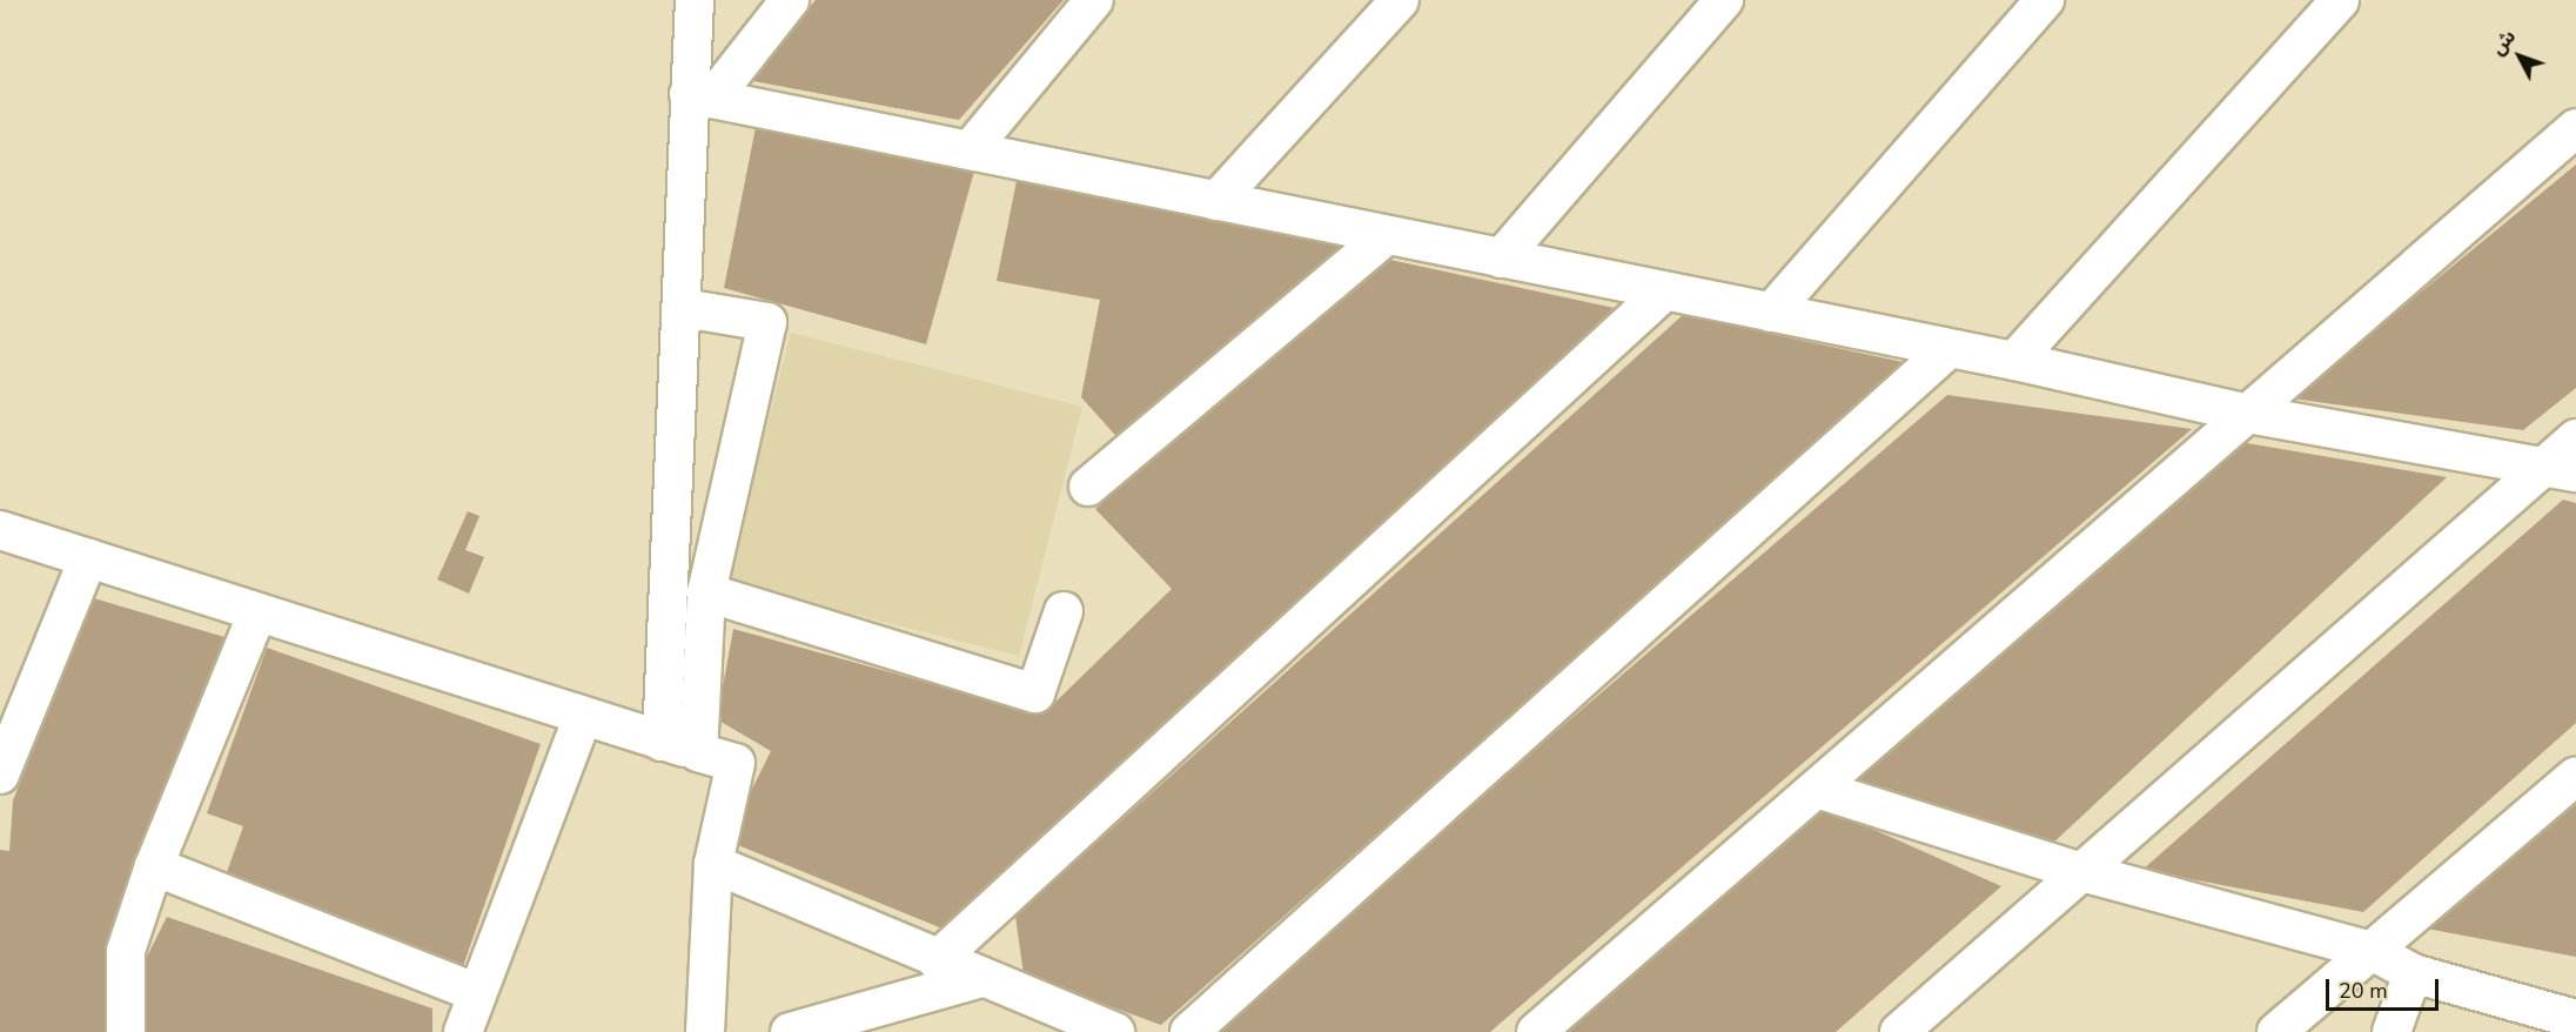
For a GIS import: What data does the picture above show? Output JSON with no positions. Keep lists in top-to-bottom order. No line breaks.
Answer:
{"scale_bar":"20 m","north":"top left"}
